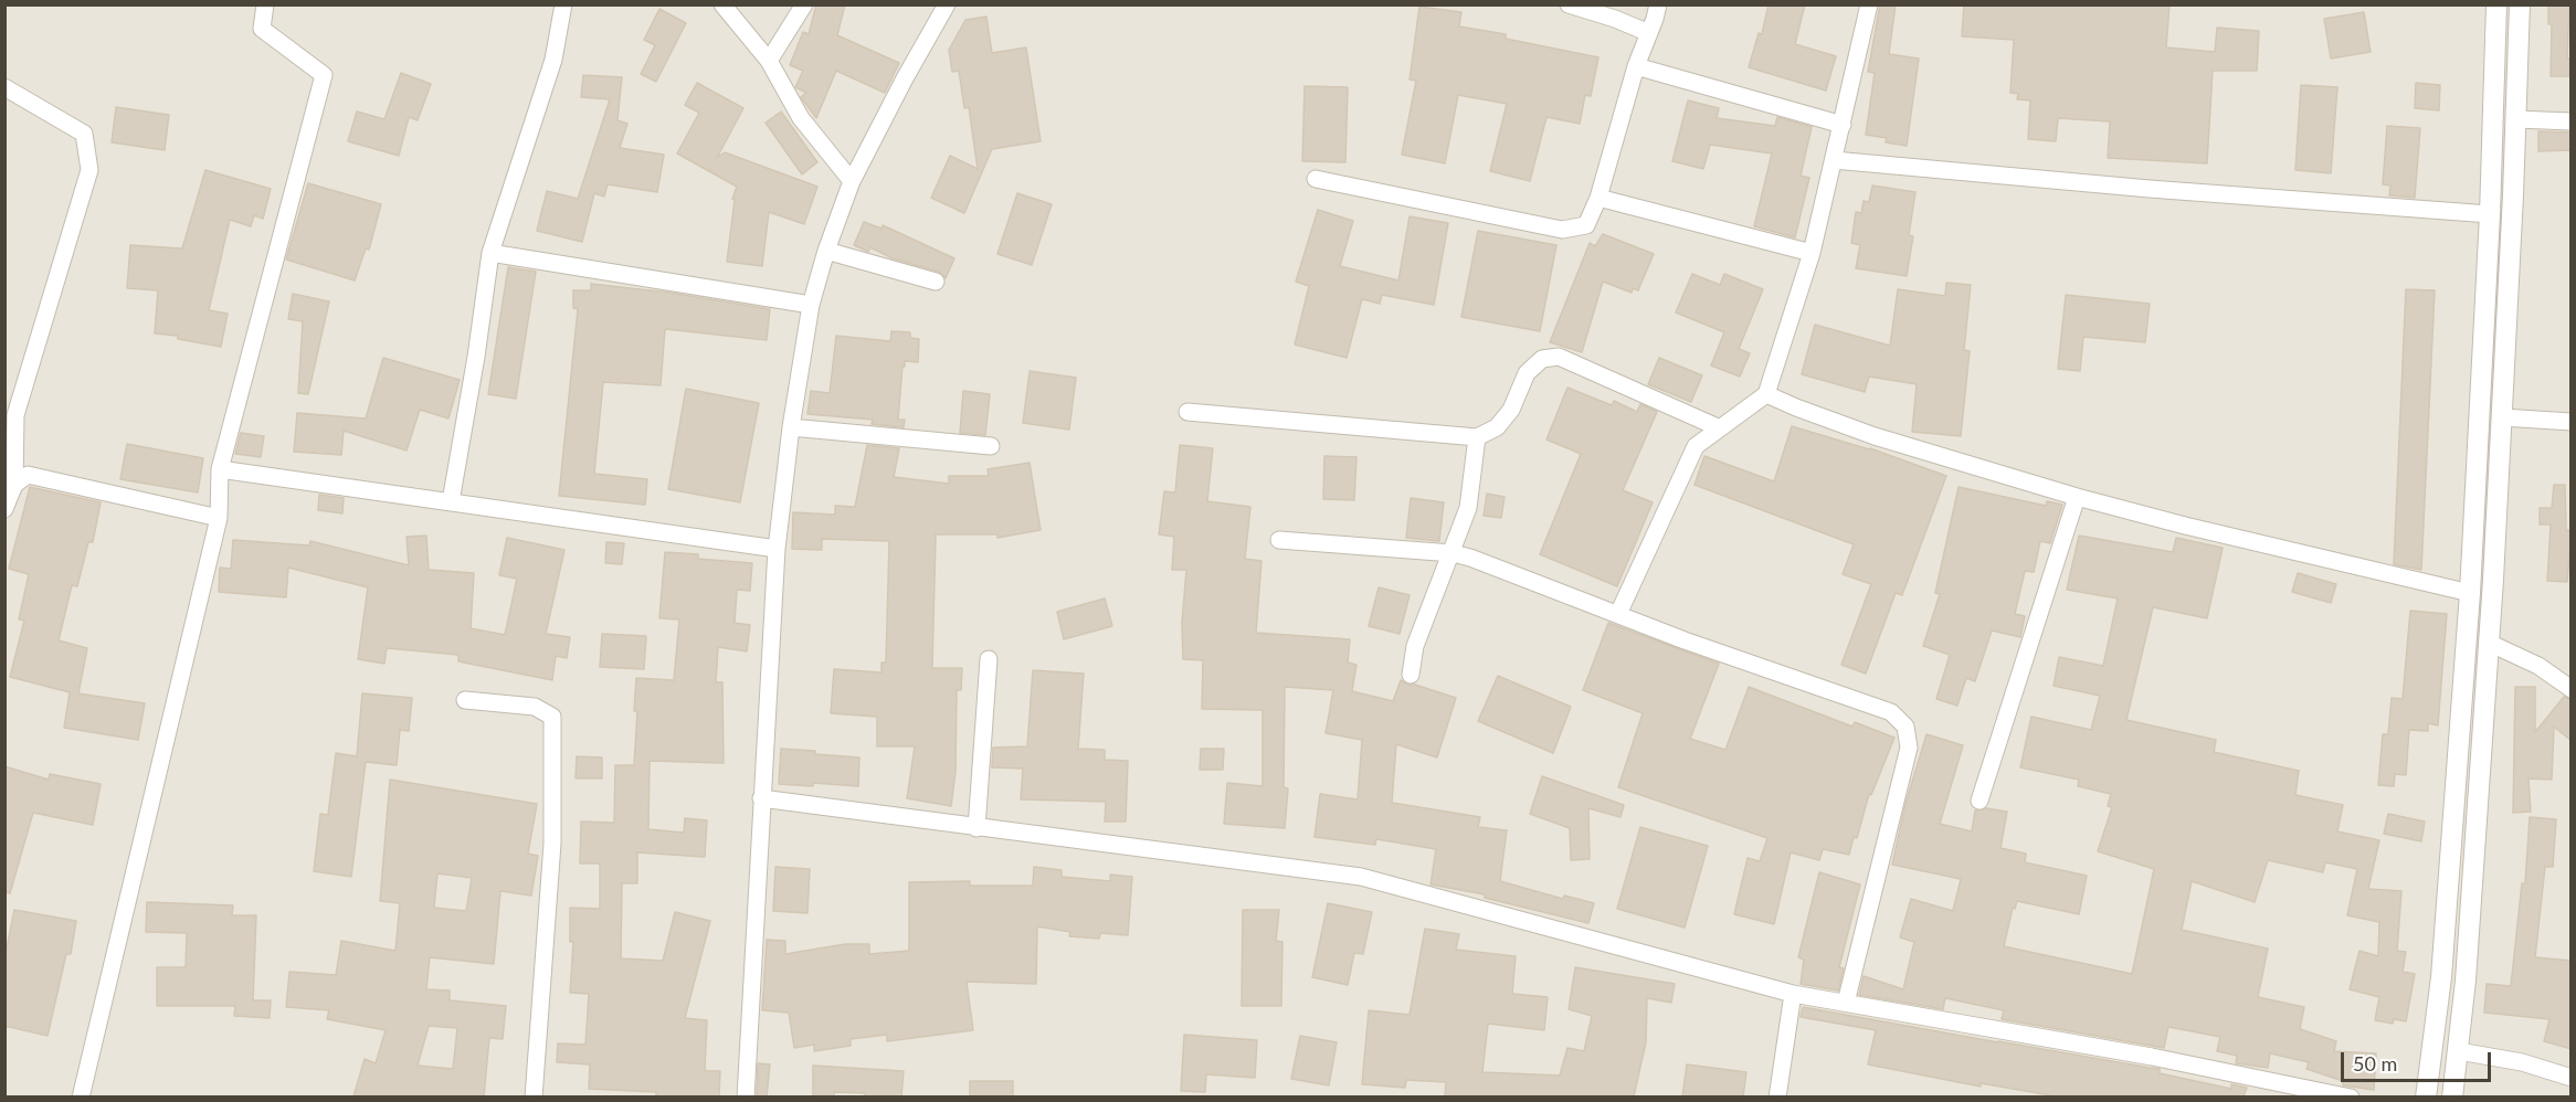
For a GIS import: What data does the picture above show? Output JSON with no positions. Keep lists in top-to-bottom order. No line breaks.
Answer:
{"scale_bar":"50 m"}
